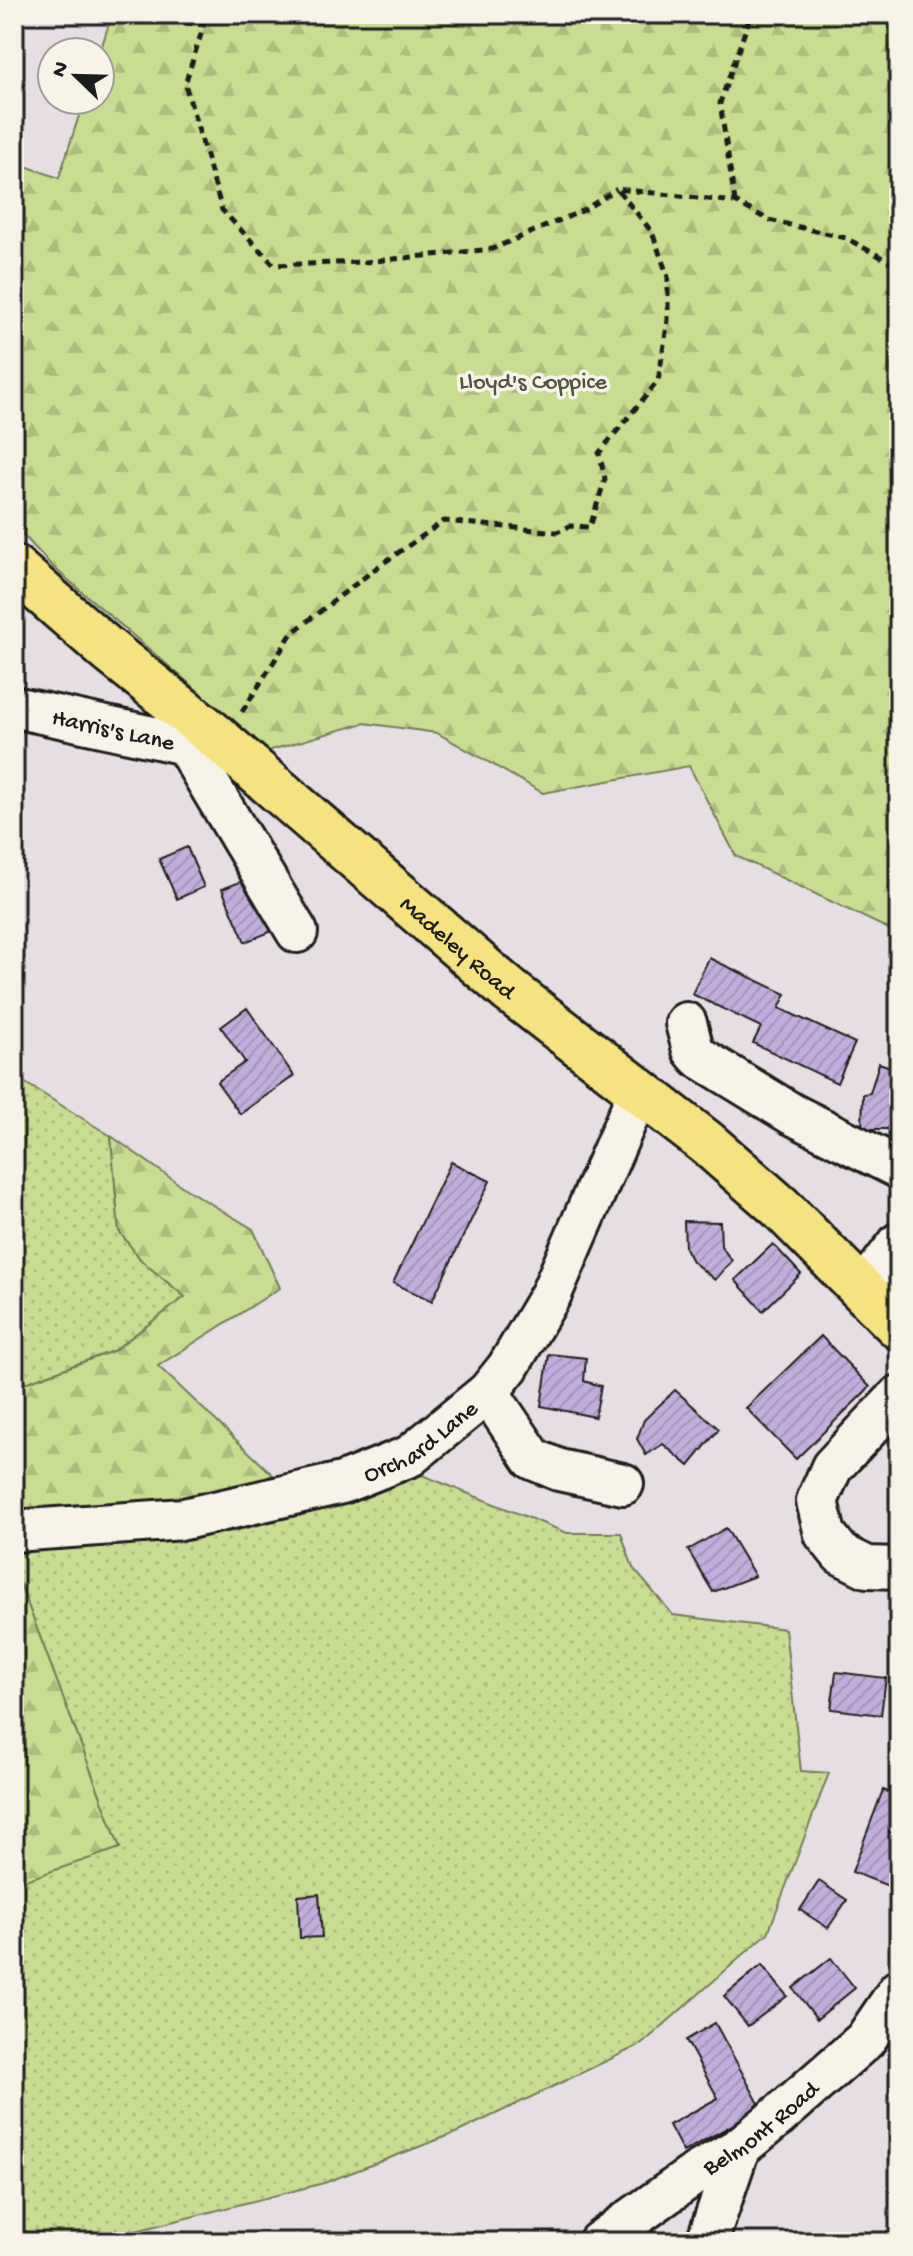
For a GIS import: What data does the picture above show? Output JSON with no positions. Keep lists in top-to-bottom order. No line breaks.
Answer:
{"streets":{"main road":["Madeley Road"],"street":["Harris's Lane","Orchard Lane","Belmont Road"]},"crossings":[["Harris's Lane","Madeley Road"],["Madeley Road","Orchard Lane"]],"parks":["Lloyd's Coppice"],"north":"top left"}
